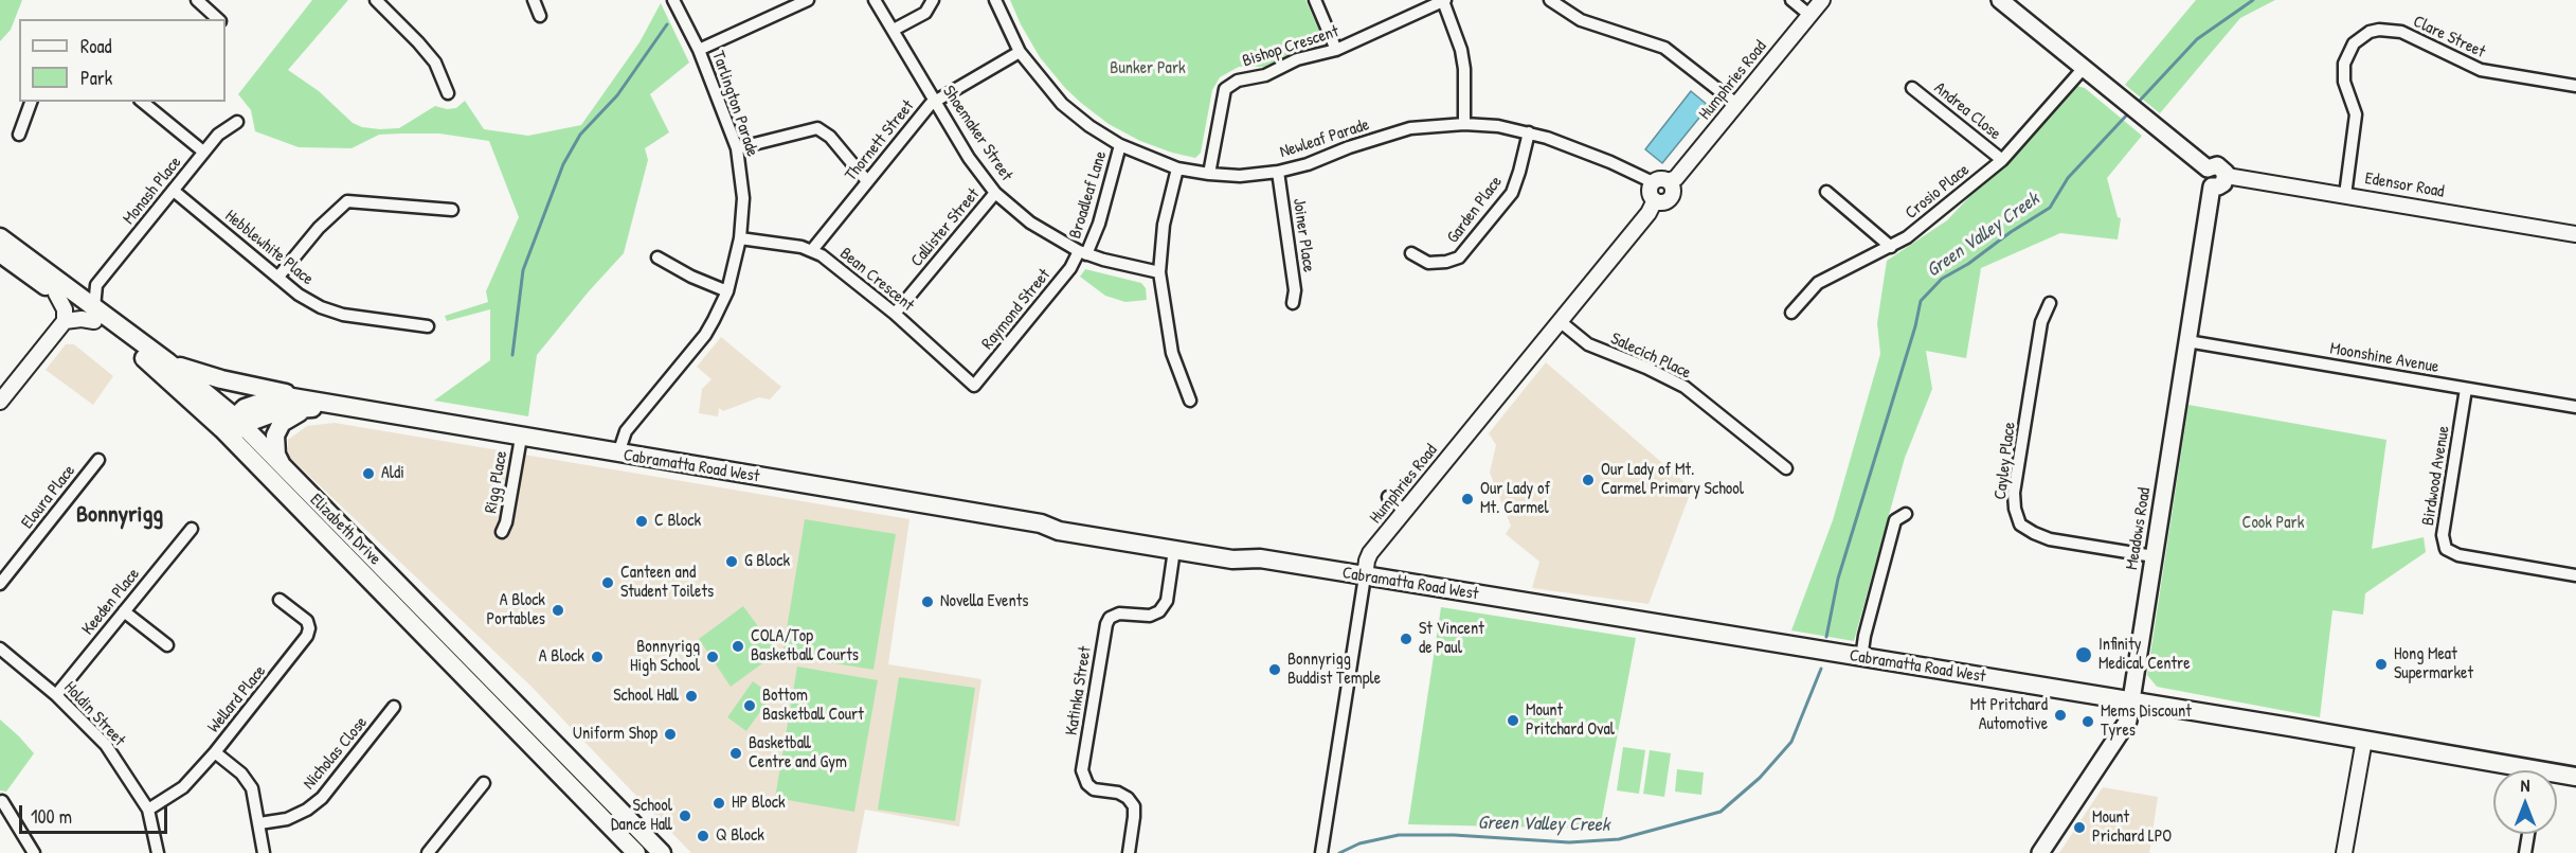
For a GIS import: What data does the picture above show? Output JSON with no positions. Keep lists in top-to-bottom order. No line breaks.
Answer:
{"streets":{"main road":["Cabramatta Road West","Meadows Road","Elizabeth Drive"],"street":["Clare Street","Bishop Crescent","Humphries Road","Tarlington Parade","Andrea Close","Shoemaker Street","Newleaf Parade","Thornett Street","Edensor Road","Monash Place","Crosio Place","Broadleaf Lane","Garden Place","Callister Street","Joiner Place","Hebblewhite Place","Bean Crescent","Raymond Street","Salecich Place","Moonshine Avenue","Cayley Place","Birdwood Avenue","Rigg Place","Eloura Place","Keeden Place","Katinka Street","Wellard Place","Holdin Street","Nicholas Close"]},"crossings":[["Clare Street","Edensor Road"],["Bishop Crescent","Newleaf Parade"],["Humphries Road","Newleaf Parade"],["Humphries Road","Salecich Place"],["Humphries Road","Cabramatta Road West"],["Tarlington Parade","Bean Crescent"],["Tarlington Parade","Cabramatta Road West"],["Andrea Close","Crosio Place"],["Shoemaker Street","Thornett Street"],["Shoemaker Street","Broadleaf Lane"],["Shoemaker Street","Callister Street"],["Shoemaker Street","Raymond Street"],["Newleaf Parade","Thornett Street"],["Newleaf Parade","Broadleaf Lane"],["Newleaf Parade","Garden Place"],["Newleaf Parade","Joiner Place"],["Thornett Street","Bean Crescent"],["Edensor Road","Meadows Road"],["Monash Place","Hebblewhite Place"],["Broadleaf Lane","Raymond Street"],["Callister Street","Bean Crescent"],["Bean Crescent","Raymond Street"],["Moonshine Avenue","Birdwood Avenue"],["Moonshine Avenue","Meadows Road"],["Cayley Place","Meadows Road"],["Cabramatta Road West","Rigg Place"],["Cabramatta Road West","Meadows Road"],["Cabramatta Road West","Elizabeth Drive"],["Cabramatta Road West","Katinka Street"],["Keeden Place","Holdin Street"],["Wellard Place","Holdin Street"]],"districts":["Bonnyrigg"],"water":["Green Valley Creek"],"parks":["Bunker Park","Cook Park"],"places":["Aldi","Our Lady of Mt. Carmel Primary School","Our Lady of Mt. Carmel","C Block","G Block","Canteen and Student Toilets","Novella Events","A Block Portables","St Vincent de Paul","COLA/Top Basketball Courts","Infinity Medical Centre","A Block","Bonnyrigg High School","Hong Meat Supermarket","Bonnyrigg Buddist Temple","School Hall","Bottom Basketball Court","Mt Pritchard Automotive","Mount Pritchard Oval","Mems Discount Tyres","Uniform Shop","Basketball Centre and Gym","HP Block","School Dance Hall","Mount Prichard LPO","Q Block"],"legend":["Road","Park"],"scale_bar":"100 m","north":"top"}
